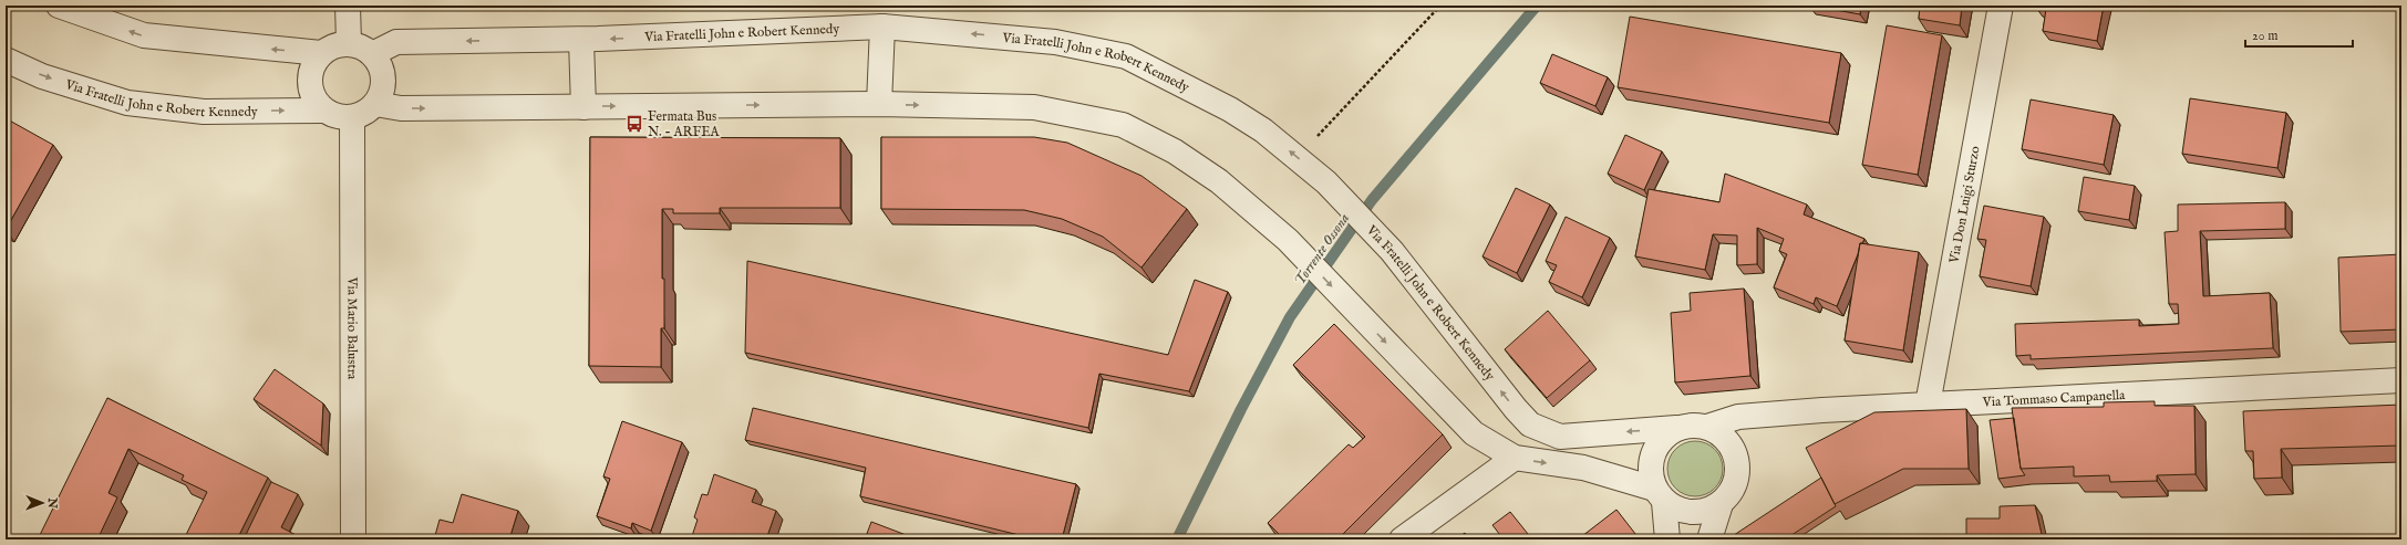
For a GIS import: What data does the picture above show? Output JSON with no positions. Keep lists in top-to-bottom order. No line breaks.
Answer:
{"streets":{"street":["Via Fratelli John e Robert Kennedy","Via Don Luigi Sturzo","Via Mario Balustra","Via Tommaso Campanella"]},"crossings":[["Via Fratelli John e Robert Kennedy","Via Mario Balustra"],["Via Fratelli John e Robert Kennedy","Via Tommaso Campanella"],["Via Don Luigi Sturzo","Via Tommaso Campanella"]],"water":["Torrente Ossona"],"places":{"bus stop":["Fermata Bus N. - ARFEA"]},"scale_bar":"20 m","north":"right"}
